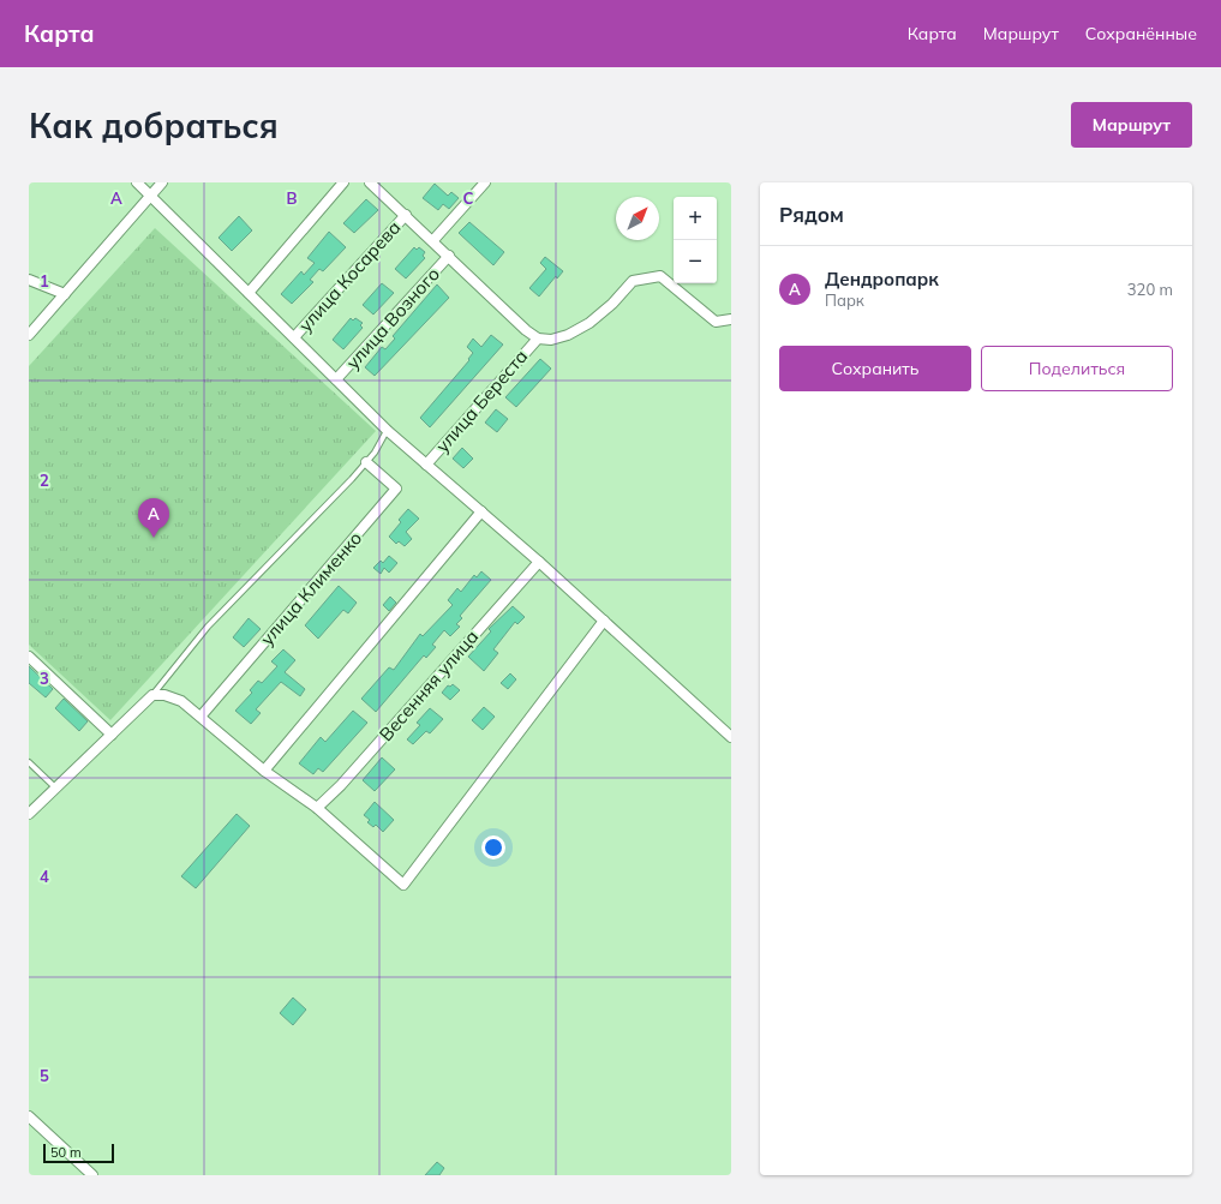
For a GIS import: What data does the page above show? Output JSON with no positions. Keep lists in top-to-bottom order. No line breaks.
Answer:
{"streets":{"street":["улица Косарева","улица Возного","улица Береста","улица Клименко","Весенняя улица"]},"scale_bar":"50 m","north":"top right","page":{"header":"Карта","nav":["Карта","Маршрут","Сохранённые"],"buttons":["Маршрут",["Сохранить","Поделиться"]],"title":"Как добраться","heading":"Рядом","map_buttons":["+","−"],"list":[{"mark":"A","name":"Дендропарк","note":"Парк","value":"320 m"}],"pins":"A","scale":"50 m"},"grid":{"columns":["A","B","C"],"rows":["1","2","3","4","5"]}}
